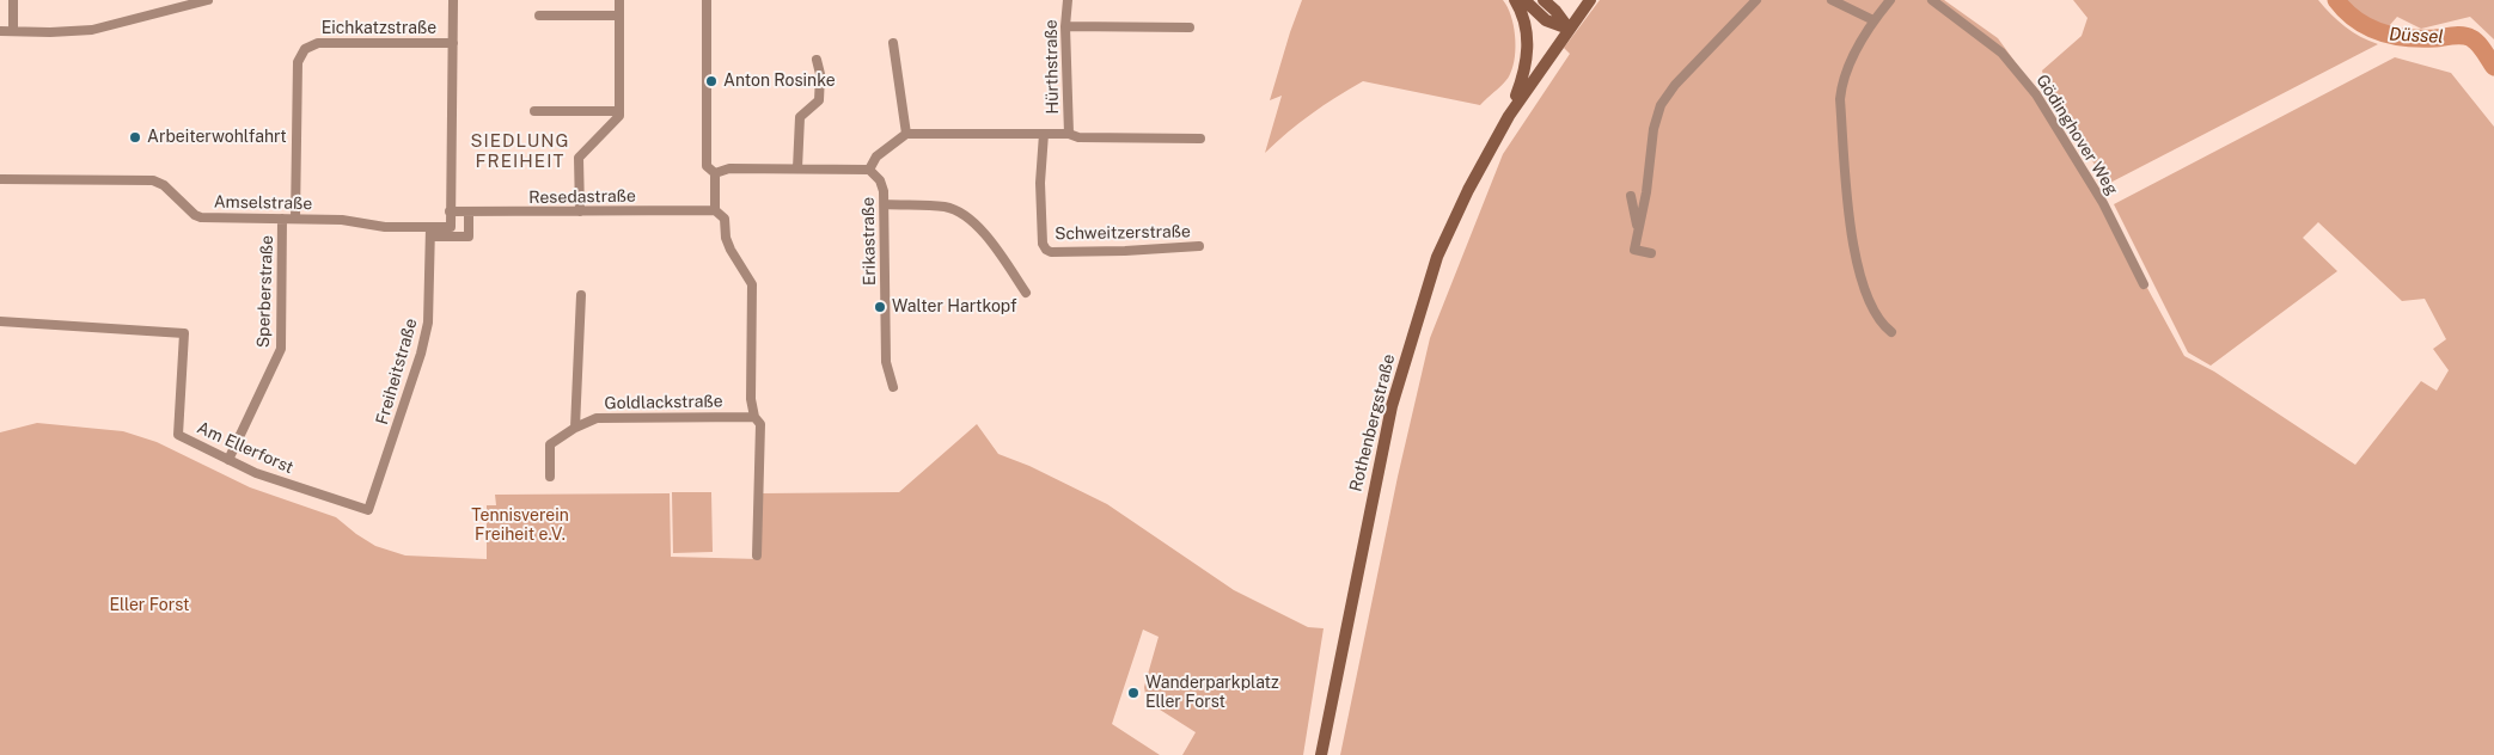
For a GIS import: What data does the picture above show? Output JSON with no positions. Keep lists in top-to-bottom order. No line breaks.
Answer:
{"streets":{"main road":["Rothenbergstraße"],"street":["Eichkatzstraße","Hürthstraße","Gödinghover Weg","Resedastraße","Amselstraße","Schweitzerstraße","Erikastraße","Sperberstraße","Freiheitstraße","Goldlackstraße","Am Ellerforst"]},"crossings":[["Eichkatzstraße","Sperberstraße"],["Hürthstraße","Schweitzerstraße"],["Amselstraße","Sperberstraße"],["Amselstraße","Freiheitstraße"],["Sperberstraße","Am Ellerforst"],["Freiheitstraße","Am Ellerforst"]],"districts":["SIEDLUNG FREIHEIT"],"water":["Düssel"],"parks":["Tennisverein Freiheit e.V.","Eller Forst"],"places":["Anton Rosinke","Arbeiterwohlfahrt","Walter Hartkopf","Wanderparkplatz Eller Forst"]}
